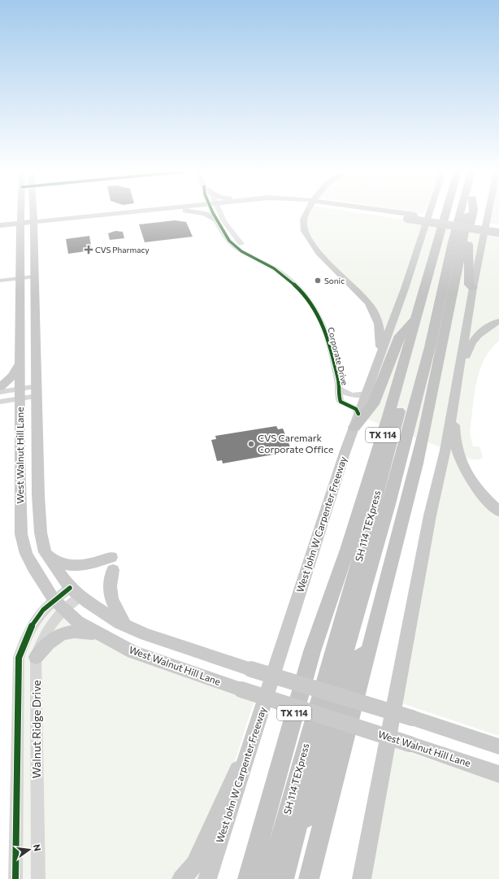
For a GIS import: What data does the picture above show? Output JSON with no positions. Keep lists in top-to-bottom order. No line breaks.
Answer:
{"streets":{"highway":["TX 114","SH 114 TEXpress"],"main road":["West Walnut Hill Lane","West John W Carpenter Freeway"],"street":["Corporate Drive","Walnut Ridge Drive"]},"crossings":[["Corporate Drive","West John W Carpenter Freeway"],["West Walnut Hill Lane","Walnut Ridge Drive"]],"places":{"health":["CVS Pharmacy"],"other":["Sonic","CVS Caremark Corporate Office"]},"north":"right"}
